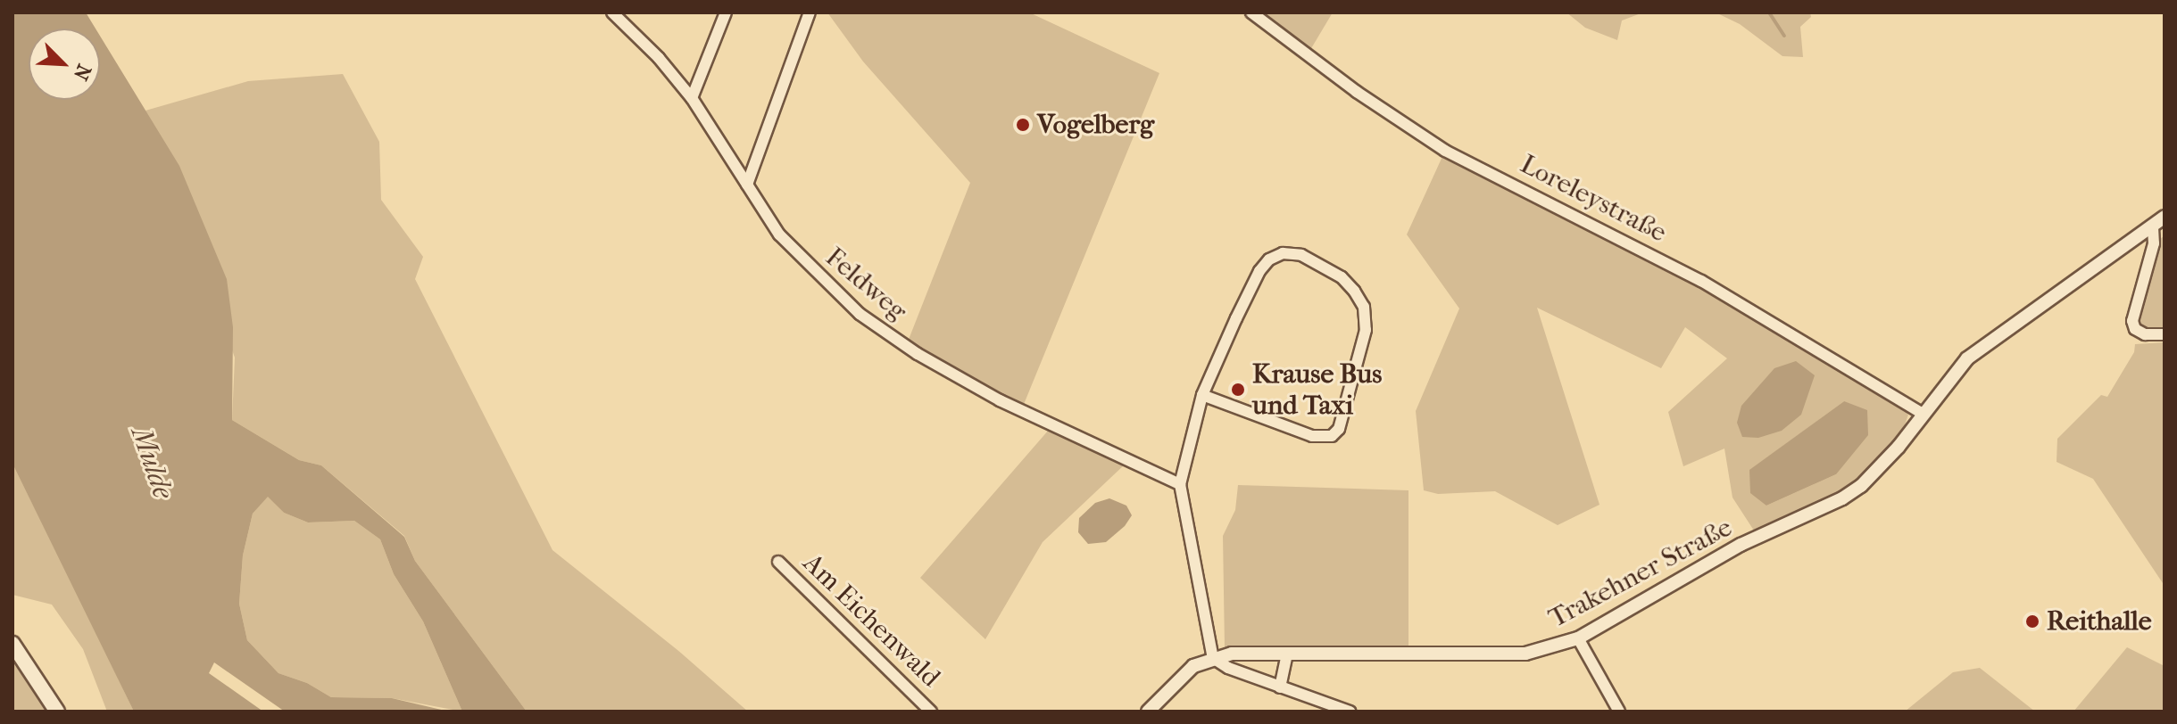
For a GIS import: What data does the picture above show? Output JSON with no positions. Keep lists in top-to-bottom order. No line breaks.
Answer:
{"streets":{"street":["Loreleystraße","Feldweg","Trakehner Straße","Am Eichenwald"]},"crossings":[["Loreleystraße","Trakehner Straße"]],"water":["Mulde"],"places":["Vogelberg","Krause Bus und Taxi","Reithalle"],"north":"bottom right"}
